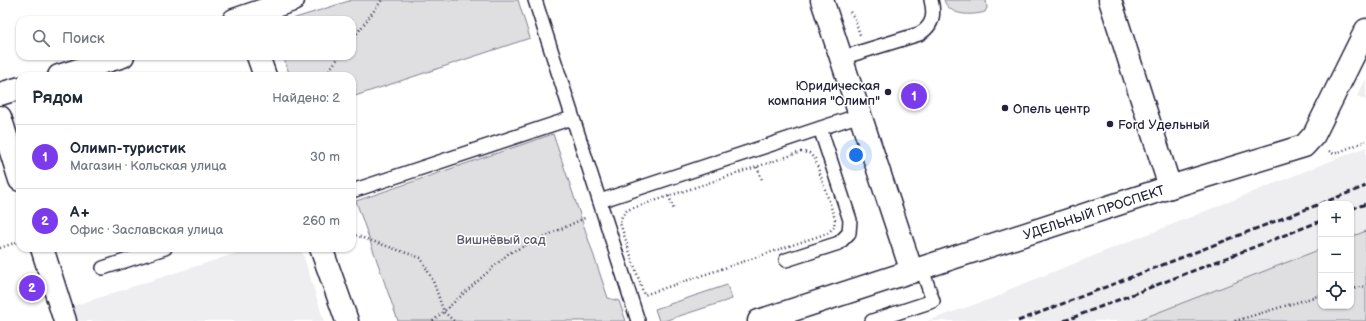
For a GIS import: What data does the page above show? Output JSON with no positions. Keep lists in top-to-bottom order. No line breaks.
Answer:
{"streets":{"street":["УДЕЛЬНЫЙ ПРОСПЕКТ"]},"parks":["Вишнёвый сад"],"places":["Юридическая компания \"Олимп\"","Опель центр","Ford Удельный"],"page":{"search":"Поиск","heading":["Рядом","Найдено: 2"],"pins":["1","2"],"list":[{"mark":"1","name":"Олимп-туристик","note":"Магазин · Кольская улица","value":"30 m"},{"mark":"2","name":"А+","note":"Офис · Заславская улица","value":"260 m"}],"map_buttons":["+","−"]}}
